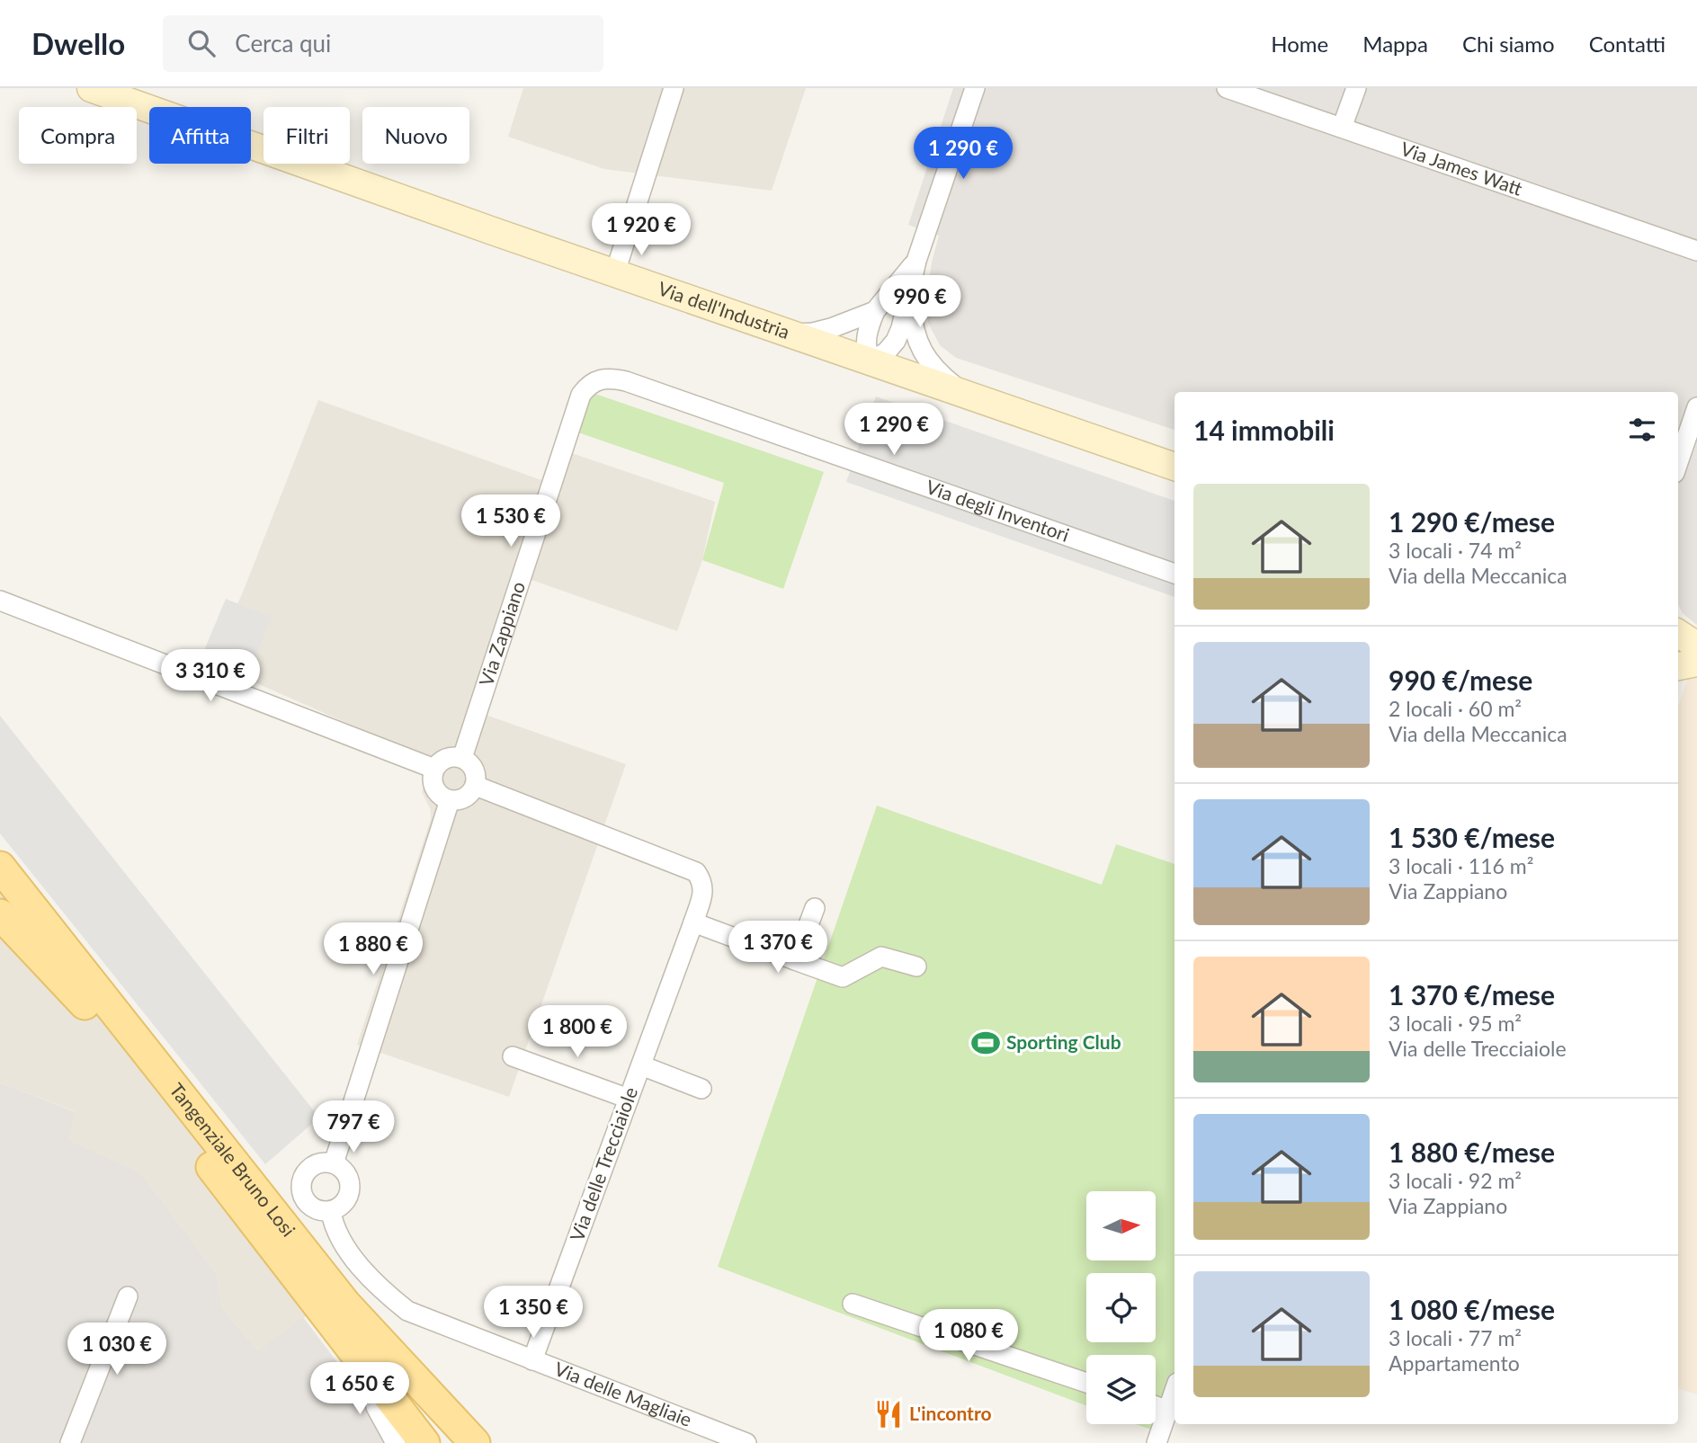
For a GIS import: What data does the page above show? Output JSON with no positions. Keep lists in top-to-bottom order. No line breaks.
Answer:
{"streets":{"main road":["Tangenziale Bruno Losi"],"street":["Via James Watt","Via dell'Industria","Via degli Inventori","Via Zappiano","Via delle Trecciaiole","Via delle Magliaie"]},"crossings":[["Via degli Inventori","Via Zappiano"],["Via Zappiano","Via delle Trecciaiole"],["Via delle Trecciaiole","Via delle Magliaie"]],"places":{"sports":["Sporting Club"],"restaurant":["L'incontro"]},"north":"right","page":{"header":"Dwello","search":"Cerca qui","nav":["Home","Mappa","Chi siamo","Contatti"],"chip":["Compra","Affitta","Filtri","Nuovo"],"price":["1 290 €","1 920 €","990 €","1 290 €","1 530 €","3 310 €","1 370 €","1 880 €","1 800 €","797 €","1 350 €","1 080 €","1 030 €","1 650 €"],"heading":"14 immobili","list":[{"name":"1 290 €/mese","note":"3 locali · 74 m² · Via della Meccanica"},{"name":"990 €/mese","note":"2 locali · 60 m² · Via della Meccanica"},{"name":"1 530 €/mese","note":"3 locali · 116 m² · Via Zappiano"},{"name":"1 370 €/mese","note":"3 locali · 95 m² · Via delle Trecciaiole"},{"name":"1 880 €/mese","note":"3 locali · 92 m² · Via Zappiano"},{"name":"1 080 €/mese","note":"3 locali · 77 m² · Appartamento"}]}}
